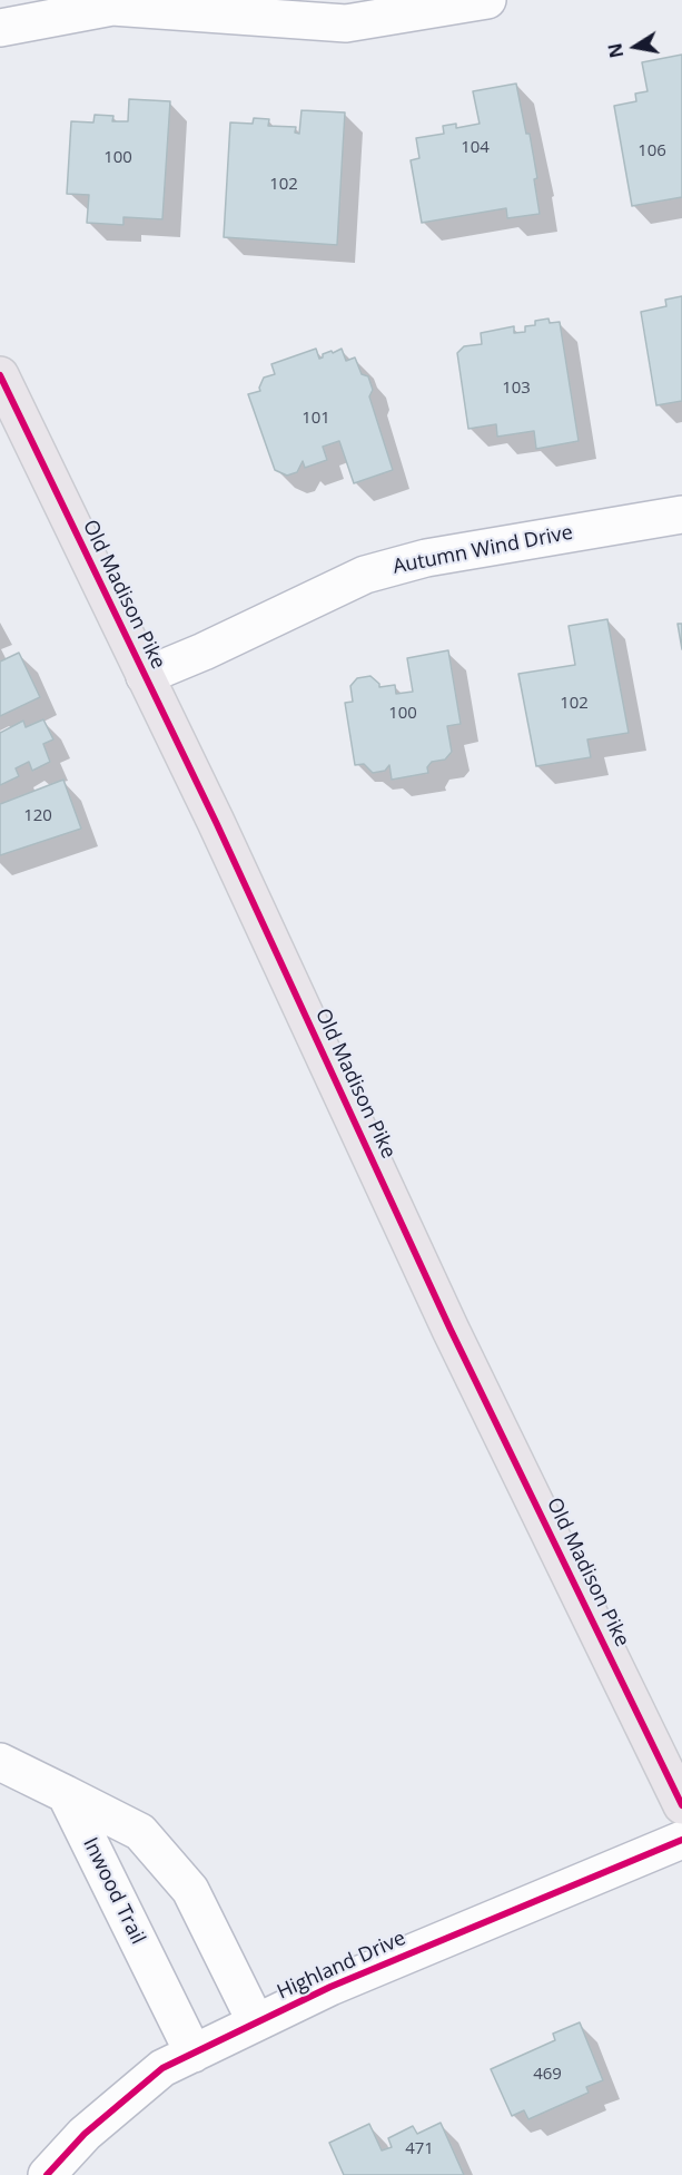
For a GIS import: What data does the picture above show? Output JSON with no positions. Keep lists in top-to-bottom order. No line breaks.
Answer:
{"streets":{"main road":["Old Madison Pike"],"street":["Autumn Wind Drive","Inwood Trail","Highland Drive"]},"crossings":[["Autumn Wind Drive","Old Madison Pike"],["Inwood Trail","Highland Drive"]],"house_numbers":["104","106","100","102","103","101","102","100","120","469","471"],"north":"left"}
